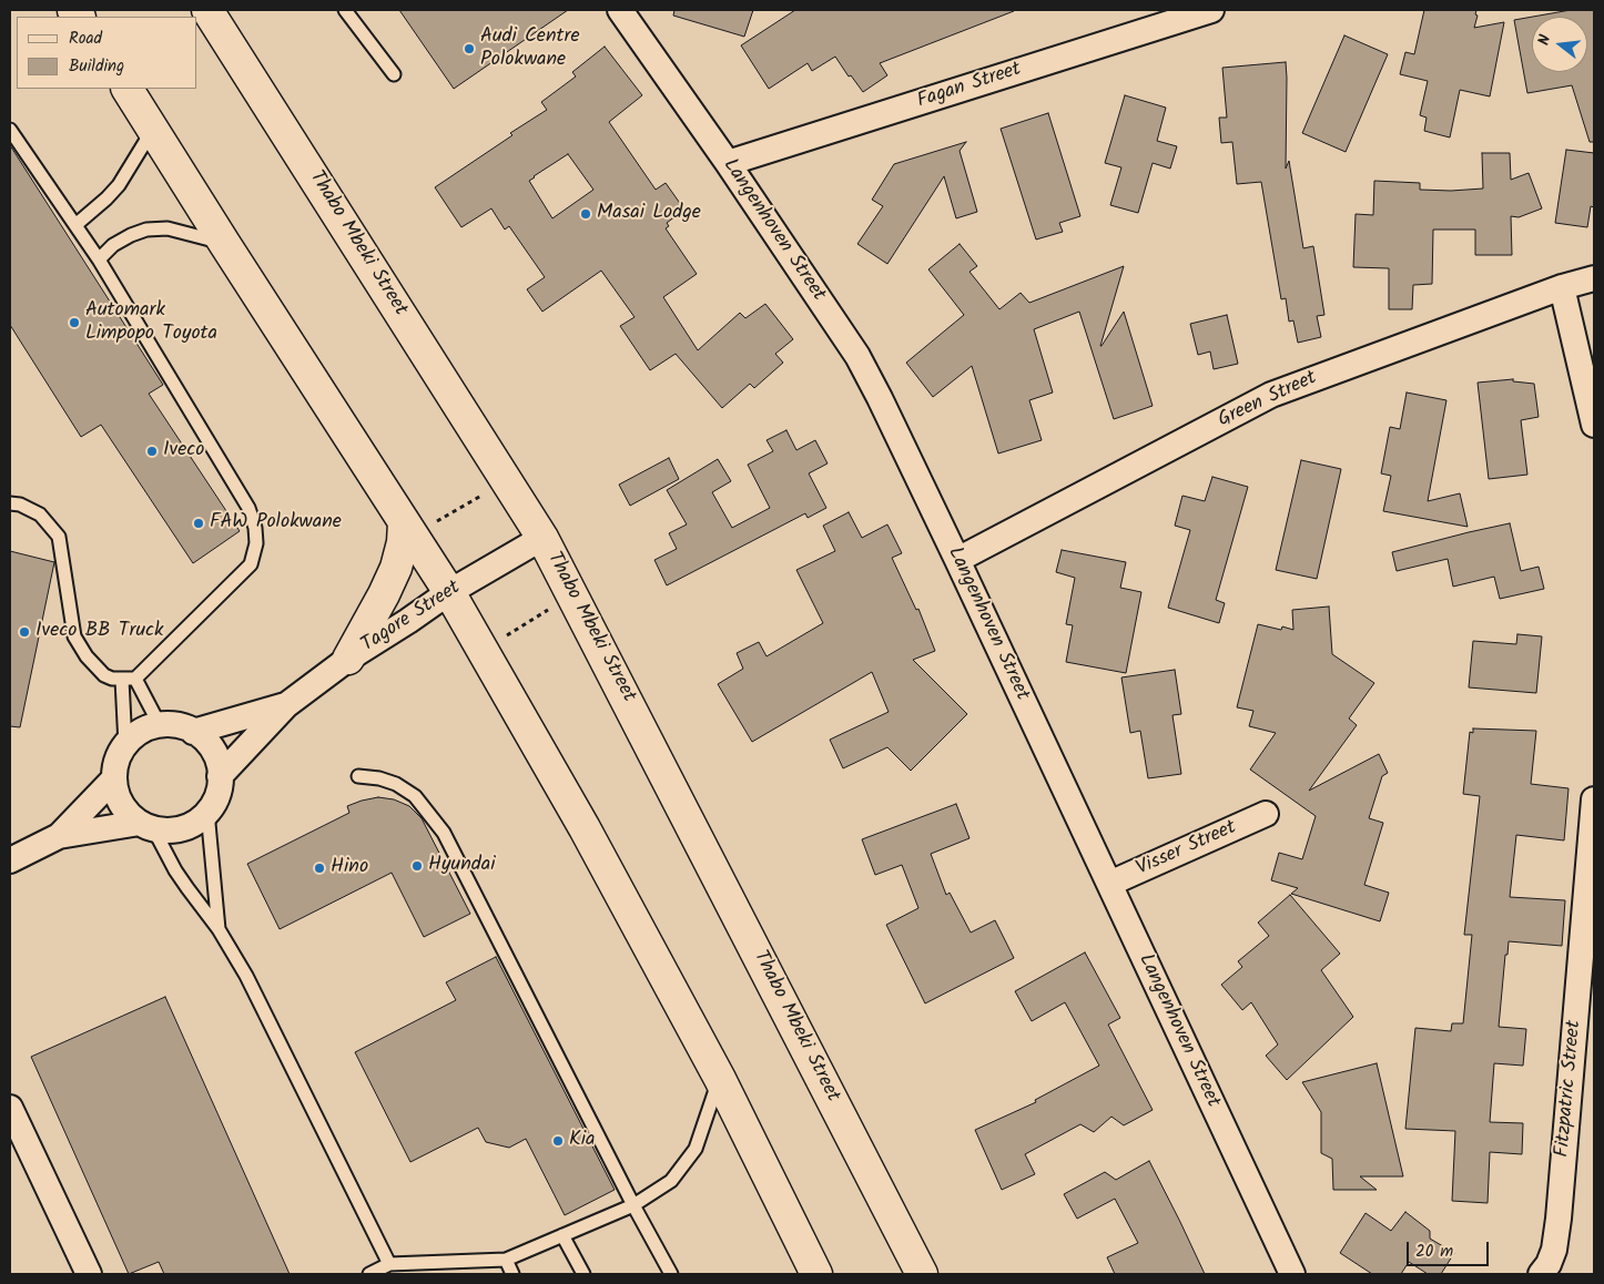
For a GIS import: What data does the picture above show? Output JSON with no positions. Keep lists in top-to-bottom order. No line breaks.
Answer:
{"streets":{"main road":["Thabo Mbeki Street"],"street":["Fagan Street","Langenhoven Street","Green Street","Tagore Street","Visser Street","Fitzpatric Street"]},"crossings":[["Fagan Street","Langenhoven Street"],["Langenhoven Street","Green Street"],["Langenhoven Street","Visser Street"],["Thabo Mbeki Street","Tagore Street"]],"places":["Audi Centre Polokwane","Masai Lodge","Automark Limpopo Toyota","Iveco","FAW Polokwane","Iveco BB Truck","Hyundai","Hino","Kia"],"legend":["Road","Building"],"scale_bar":"20 m","north":"left"}
